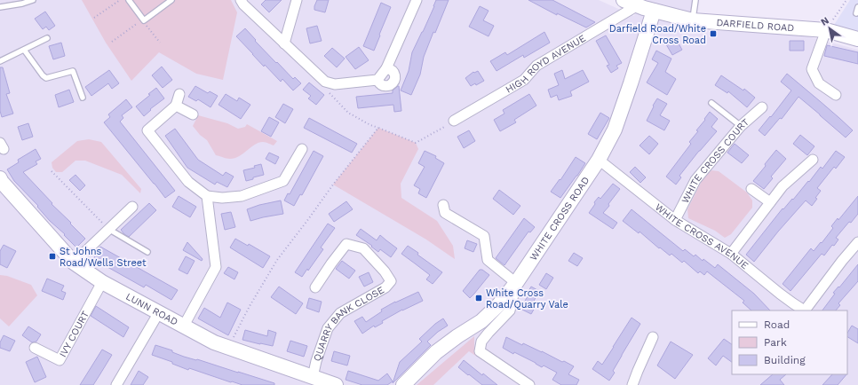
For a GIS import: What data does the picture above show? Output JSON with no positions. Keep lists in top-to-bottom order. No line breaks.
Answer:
{"streets":{"street":["DARFIELD ROAD","HIGH ROYD AVENUE","WHITE CROSS COURT","WHITE CROSS ROAD","WHITE CROSS AVENUE","LUNN ROAD","QUARRY BANK CLOSE","IVY COURT"]},"crossings":[["DARFIELD ROAD","HIGH ROYD AVENUE"],["DARFIELD ROAD","WHITE CROSS ROAD"],["WHITE CROSS COURT","WHITE CROSS AVENUE"],["WHITE CROSS ROAD","WHITE CROSS AVENUE"],["LUNN ROAD","QUARRY BANK CLOSE"],["LUNN ROAD","IVY COURT"]],"places":{"transit":["Darfield Road/White Cross Road","St Johns Road/Wells Street","White Cross Road/Quarry Vale"]},"legend":["Road","Park","Building"],"north":"top left"}
